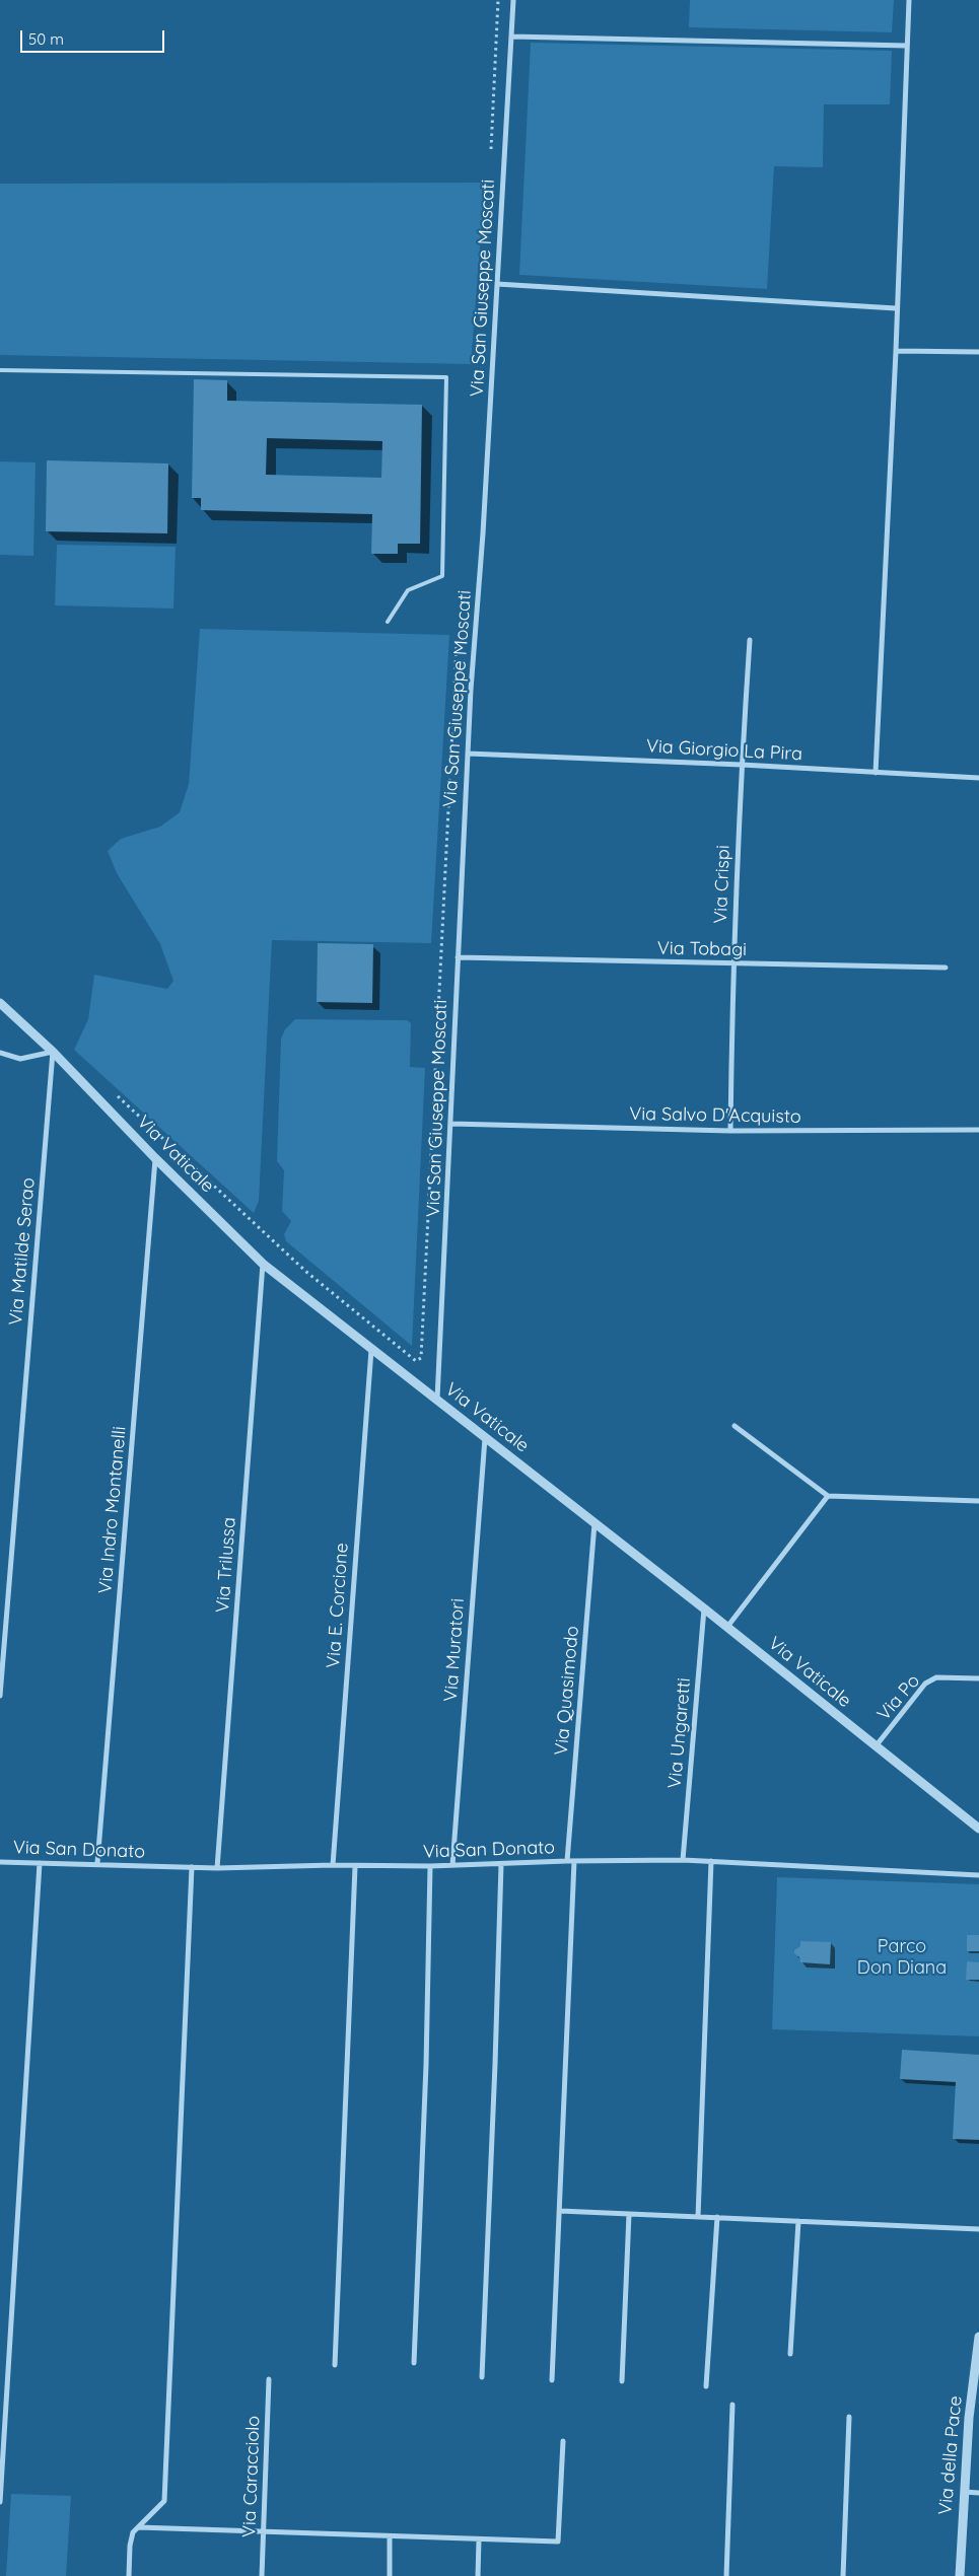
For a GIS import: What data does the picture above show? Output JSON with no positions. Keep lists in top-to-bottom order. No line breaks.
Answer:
{"streets":{"street":["Via San Giuseppe Moscati","Via Giorgio La Pira","Via Crispi","Via Tobagi","Via Salvo D'Acquisto","Via Vaticale","Via Matilde Serao","Via Indro Montanelli","Via Trilussa","Via E. Corcione","Via Muratori","Via Quasimodo","Via Po","Via Ungaretti","Via San Donato","Via della Pace","Via Caracciolo"]},"crossings":[["Via San Giuseppe Moscati","Via Giorgio La Pira"],["Via San Giuseppe Moscati","Via Tobagi"],["Via San Giuseppe Moscati","Via Salvo D'Acquisto"],["Via San Giuseppe Moscati","Via Vaticale"],["Via Giorgio La Pira","Via Crispi"],["Via Crispi","Via Tobagi"],["Via Crispi","Via Salvo D'Acquisto"],["Via Vaticale","Via Matilde Serao"],["Via Vaticale","Via Indro Montanelli"],["Via Vaticale","Via Trilussa"],["Via Vaticale","Via E. Corcione"],["Via Vaticale","Via Muratori"],["Via Vaticale","Via Quasimodo"],["Via Vaticale","Via Po"],["Via Vaticale","Via Ungaretti"],["Via Indro Montanelli","Via San Donato"],["Via Trilussa","Via San Donato"],["Via E. Corcione","Via San Donato"],["Via Muratori","Via San Donato"],["Via Quasimodo","Via San Donato"],["Via Ungaretti","Via San Donato"]],"parks":["Parco Don Diana"],"scale_bar":"50 m"}
